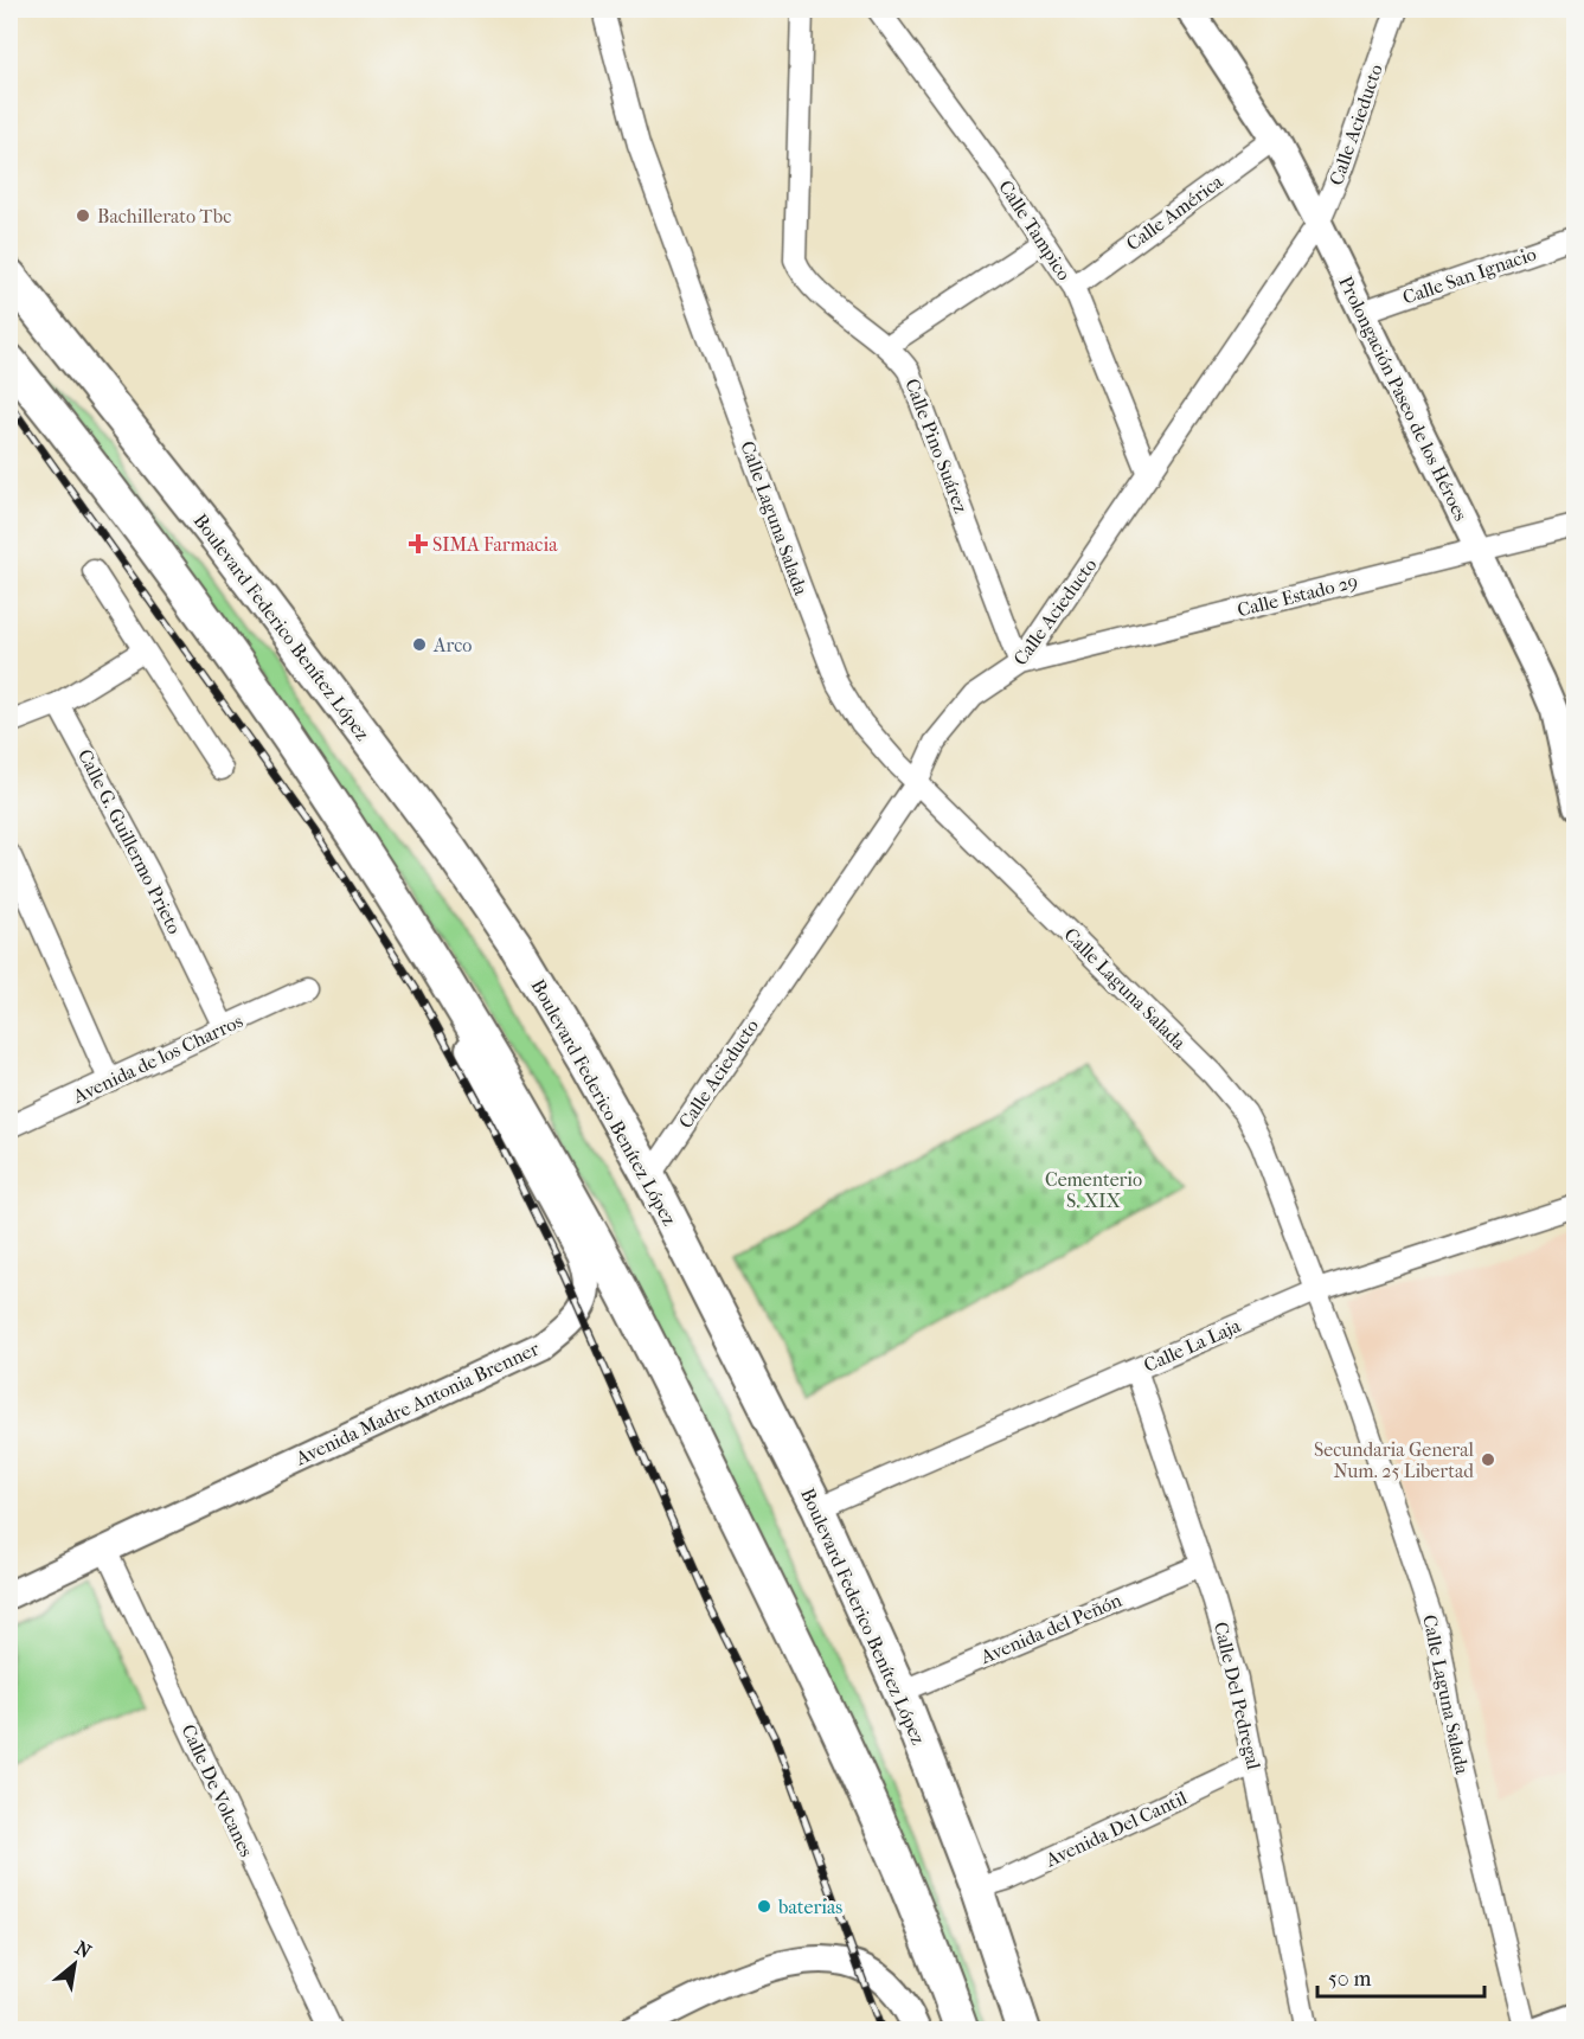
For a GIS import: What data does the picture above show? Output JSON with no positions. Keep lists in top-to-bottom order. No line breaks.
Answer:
{"streets":{"main road":["Boulevard Federico Benítez López"],"street":["Calle Acieducto","Calle América","Calle Tampico","Calle San Ignacio","Prolongación Paseo de los Héroes","Calle Pino Suárez","Calle Laguna Salada","Calle Estado 29","Calle G. Guillermo Prieto","Avenida de los Charros","Calle La Laja","Avenida Madre Antonia Brenner","Avenida del Peñón","Calle Del Pedregal","Calle De Volcanes","Avenida Del Cantil"]},"crossings":[["Calle Acieducto","Calle Tampico"],["Calle Acieducto","Prolongación Paseo de los Héroes"],["Calle Acieducto","Calle Pino Suárez"],["Calle Acieducto","Calle Laguna Salada"],["Calle Acieducto","Calle Estado 29"],["Calle Acieducto","Boulevard Federico Benítez López"],["Calle América","Calle Tampico"],["Calle América","Prolongación Paseo de los Héroes"],["Calle San Ignacio","Prolongación Paseo de los Héroes"],["Prolongación Paseo de los Héroes","Calle Estado 29"],["Calle Pino Suárez","Calle Estado 29"],["Calle Laguna Salada","Calle La Laja"],["Boulevard Federico Benítez López","Calle La Laja"],["Boulevard Federico Benítez López","Avenida del Peñón"],["Boulevard Federico Benítez López","Avenida Del Cantil"],["Calle G. Guillermo Prieto","Avenida de los Charros"],["Calle La Laja","Calle Del Pedregal"],["Avenida Madre Antonia Brenner","Calle De Volcanes"],["Avenida del Peñón","Calle Del Pedregal"],["Calle Del Pedregal","Avenida Del Cantil"]],"parks":["Cementerio S. XIX"],"places":{"other":["Bachillerato Tbc","Arco","Secundaria General Num. 25 Libertad","baterias"],"health":["SIMA Farmacia"]},"scale_bar":"50 m","north":"top right"}
